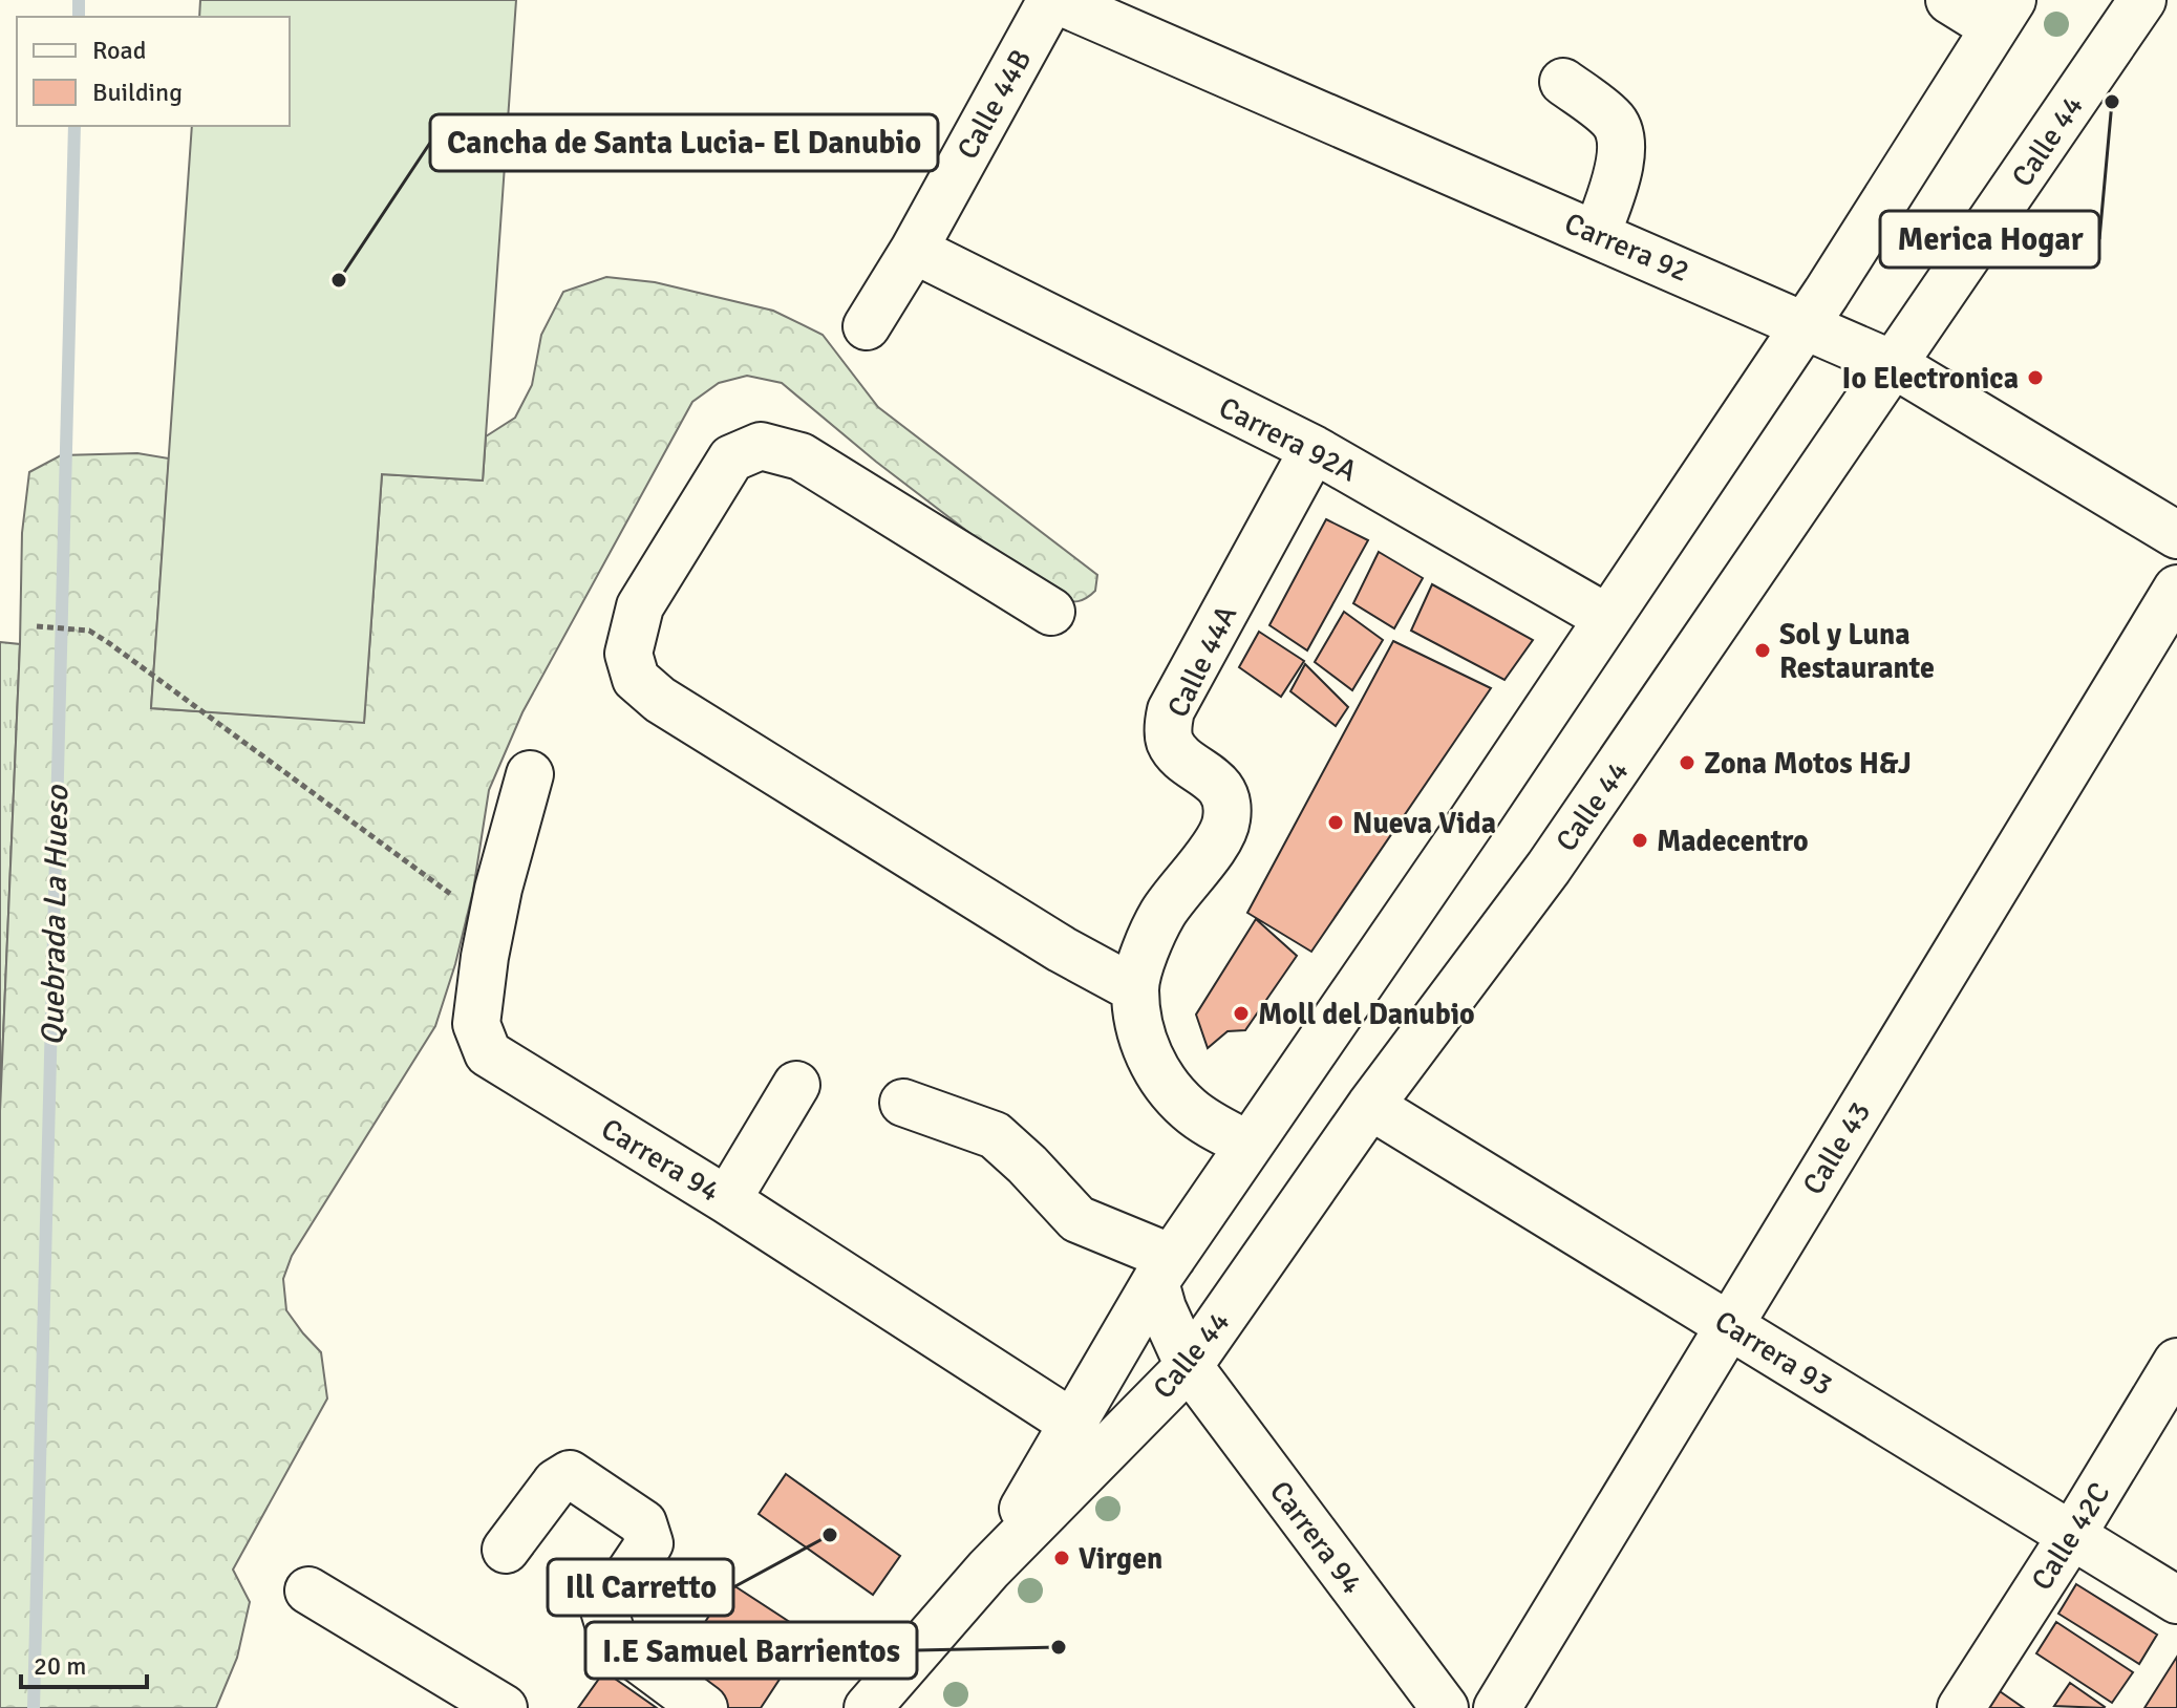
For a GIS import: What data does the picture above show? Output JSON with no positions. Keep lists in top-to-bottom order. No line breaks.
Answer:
{"streets":{"street":["Calle 44B","Calle 44","Carrera 92","Carrera 92A","Calle 44A","Calle 43","Carrera 94","Carrera 93","Calle 42C"]},"crossings":[["Calle 44B","Carrera 92"],["Calle 44B","Carrera 92A"],["Calle 44","Carrera 92"],["Calle 44","Carrera 92A"],["Calle 44","Calle 44A"],["Calle 44","Carrera 94"],["Calle 44","Carrera 93"],["Carrera 92A","Calle 44A"],["Calle 43","Carrera 93"],["Carrera 93","Calle 42C"]],"water":["Quebrada La Hueso"],"places":["Merica Hogar","Cancha de Santa Lucia- El Danubio","Io Electronica","Sol y Luna Restaurante","Zona Motos H&J","Nueva Vida","Madecentro","Moll del Danubio","Ill Carretto","Virgen","I.E Samuel Barrientos"],"legend":["Road","Building"],"scale_bar":"20 m"}
